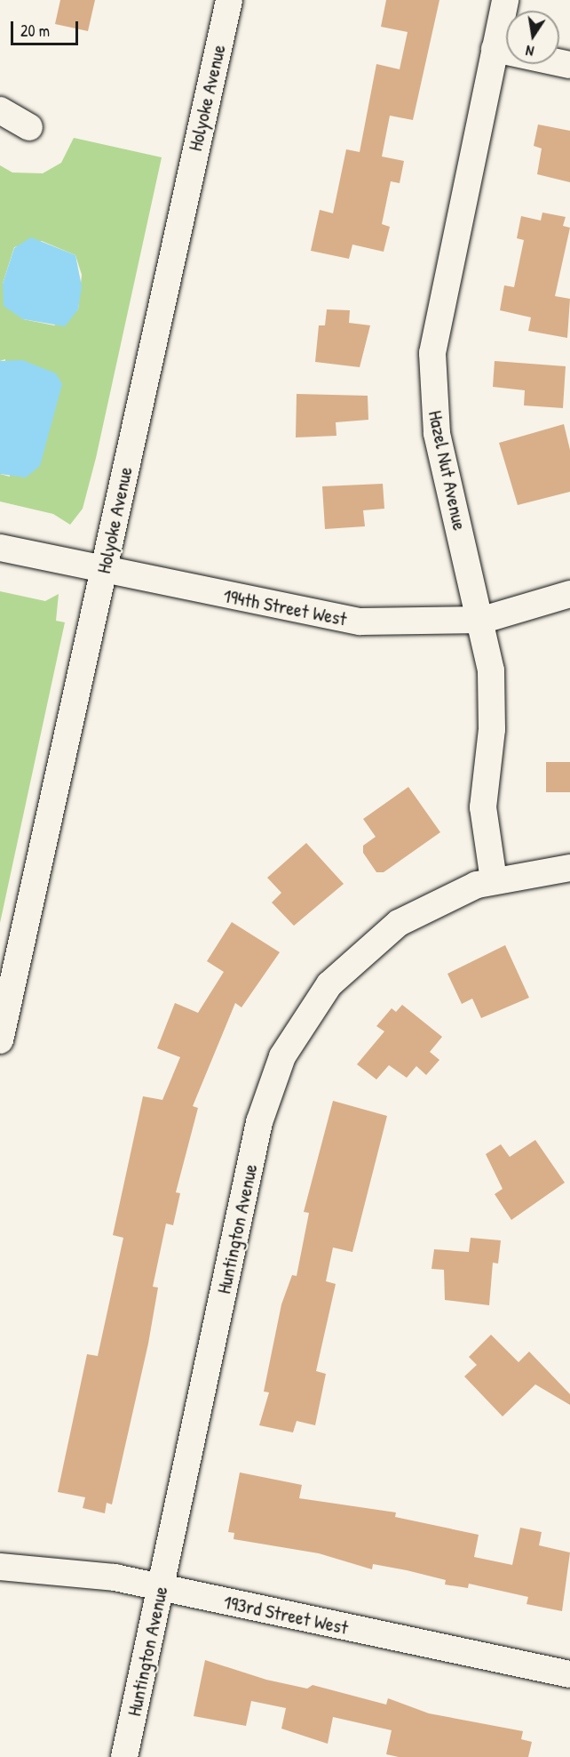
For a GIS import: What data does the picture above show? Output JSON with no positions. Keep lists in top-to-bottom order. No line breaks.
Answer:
{"streets":{"street":["Holyoke Avenue","Hazel Nut Avenue","194th Street West","Huntington Avenue","193rd Street West"]},"crossings":[["Holyoke Avenue","194th Street West"],["Hazel Nut Avenue","194th Street West"],["Hazel Nut Avenue","Huntington Avenue"],["Huntington Avenue","193rd Street West"]],"scale_bar":"20 m","north":"bottom"}
